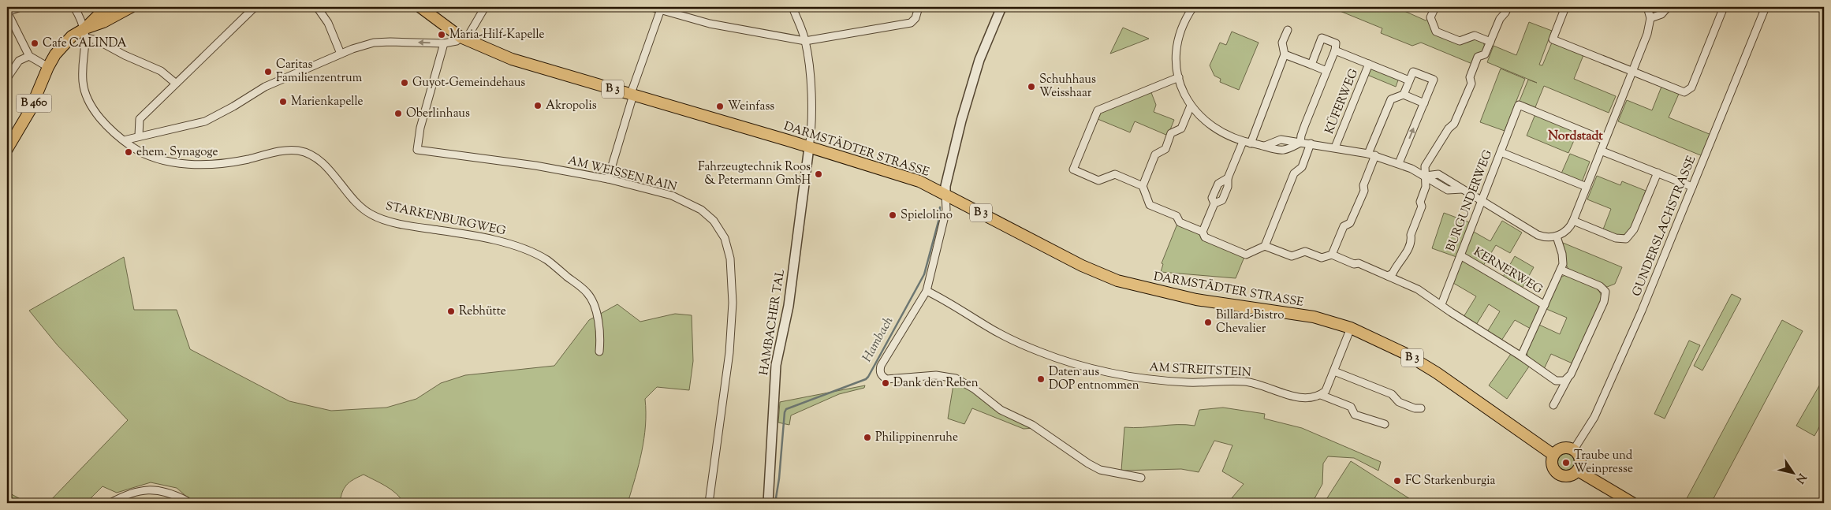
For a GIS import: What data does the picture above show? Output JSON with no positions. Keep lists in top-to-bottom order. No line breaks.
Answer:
{"streets":{"main road":["B 3","B 460","DARMSTÄDTER STRASSE"],"street":["KÜFERWEG","AM WEISSEN RAIN","BURGUNDERWEG","STARKENBURGWEG","GUNDERSLACHSTRASSE","KERNERWEG","HAMBACHER TAL","AM STREITSTEIN"]},"crossings":[["B 460","STARKENBURGWEG"],["DARMSTÄDTER STRASSE","GUNDERSLACHSTRASSE"],["DARMSTÄDTER STRASSE","HAMBACHER TAL"],["BURGUNDERWEG","KERNERWEG"]],"districts":["Nordstadt"],"water":["Hambach"],"places":["Maria-Hilf-Kapelle","Cafe CALINDA","Caritas Familienzentrum","Guyot-Gemeindehaus","Schuhhaus Weisshaar","Marienkapelle","Akropolis","Weinfass","Oberlinhaus","ehem. Synagoge","Fahrzeugtechnik Roos & Petermann GmbH","Spielolino","Rebhütte","Billard-Bistro Chevalier","Daten aus DOP entnommen","Dank den Reben","Philippinenruhe","Traube und Weinpresse","FC Starkenburgia"],"north":"bottom right"}
